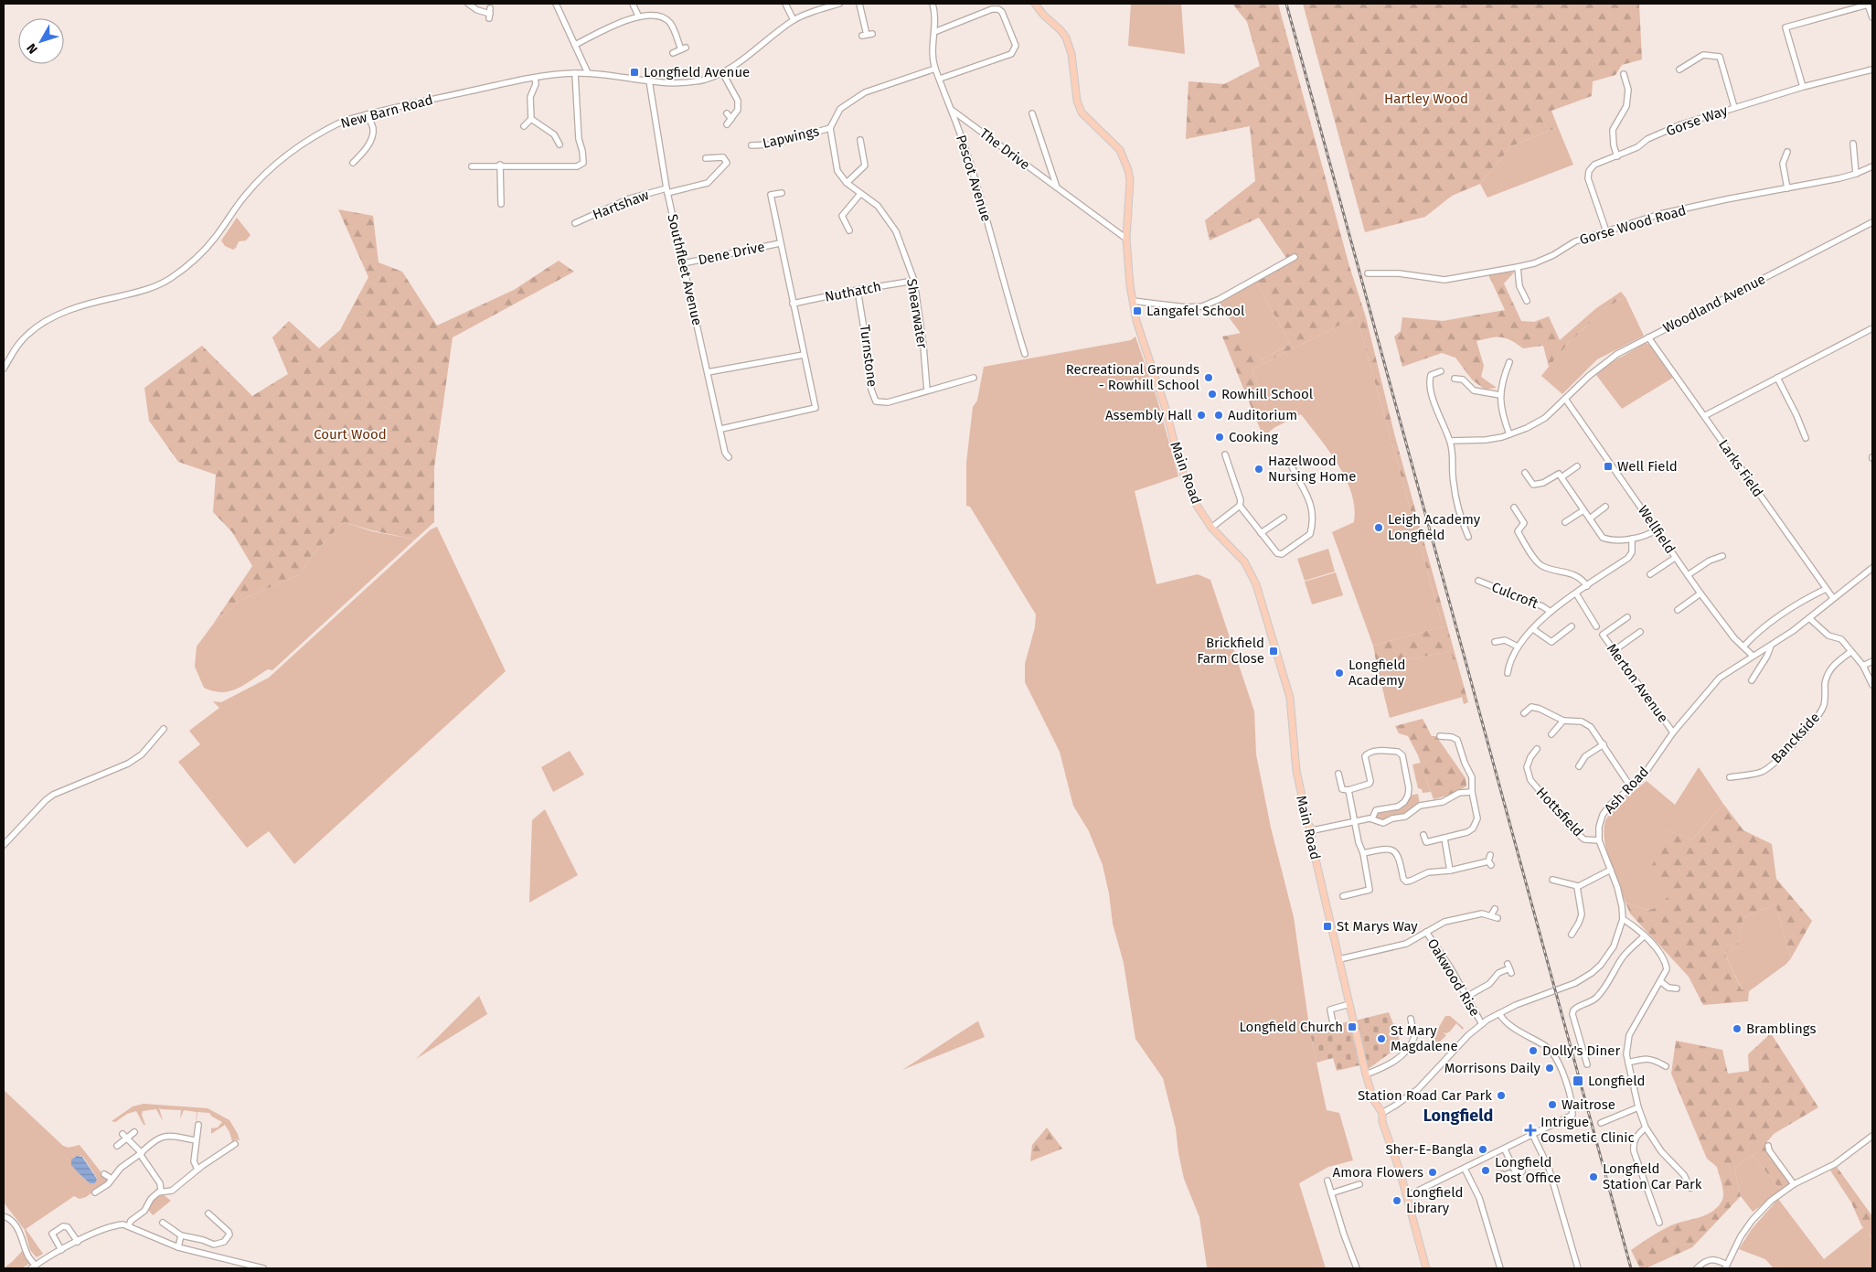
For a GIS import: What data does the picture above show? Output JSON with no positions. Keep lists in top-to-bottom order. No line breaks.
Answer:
{"streets":{"main road":["Main Road"],"street":["New Barn Road","Gorse Way","Lapwings","The Drive","Pescot Avenue","Hartshaw","Gorse Wood Road","Dene Drive","Southfleet Avenue","Nuthatch","Woodland Avenue","Shearwater","Turnstone","Larks Field","Wellfield","Culcroft","Merton Avenue","Banckside","Ash Road","Hottsfield","Oakwood Rise"]},"crossings":[["New Barn Road","Southfleet Avenue"],["Gorse Way","Gorse Wood Road"],["Lapwings","Shearwater"],["The Drive","Pescot Avenue"],["The Drive","Main Road"],["Hartshaw","Southfleet Avenue"],["Dene Drive","Southfleet Avenue"],["Dene Drive","Nuthatch"],["Nuthatch","Shearwater"],["Nuthatch","Turnstone"],["Woodland Avenue","Larks Field"],["Woodland Avenue","Wellfield"],["Shearwater","Turnstone"],["Larks Field","Ash Road"],["Main Road","Ash Road"],["Wellfield","Ash Road"],["Merton Avenue","Ash Road"],["Ash Road","Hottsfield"],["Ash Road","Oakwood Rise"]],"districts":["Longfield"],"parks":["Hartley Wood","Court Wood"],"places":{"transit":["Longfield Avenue","Langafel School","Well Field","Brickfield Farm Close","St Marys Way","Longfield Church","Longfield"],"other":["Recreational Grounds - Rowhill School","Rowhill School","Assembly Hall","Auditorium","Cooking","Hazelwood Nursing Home","Leigh Academy Longfield","Longfield Academy","Bramblings","St Mary Magdalene","Dolly's Diner","Morrisons Daily","Station Road Car Park","Waitrose","Sher-E-Bangla","Longfield Post Office","Amora Flowers","Longfield Station Car Park","Longfield Library"],"health":["Intrigue Cosmetic Clinic"]},"north":"bottom left"}
